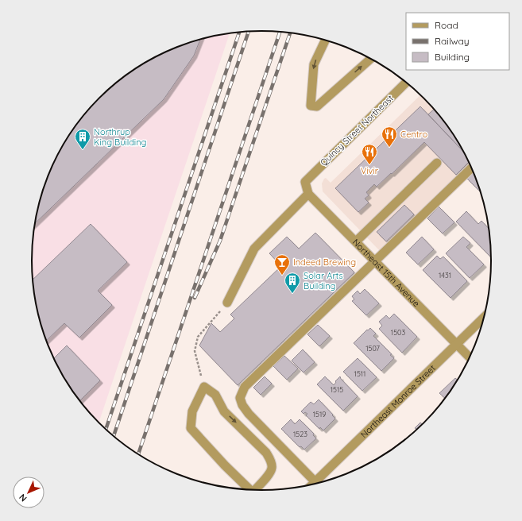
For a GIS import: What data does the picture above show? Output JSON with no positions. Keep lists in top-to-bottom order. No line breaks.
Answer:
{"streets":{"street":["Quincy Street Northeast","Northeast 15th Avenue","Northeast Monroe Street"]},"crossings":[["Quincy Street Northeast","Northeast 15th Avenue"],["Northeast 15th Avenue","Northeast Monroe Street"]],"places":{"restaurant":["Centro","Vivir"],"building":["Northrup King Building","Solar Arts Building"],"bar":["Indeed Brewing"]},"house_numbers":["1431","1503","1507","1511","1515","1519","1523"],"legend":["Road","Railway","Building"],"north":"bottom left"}
